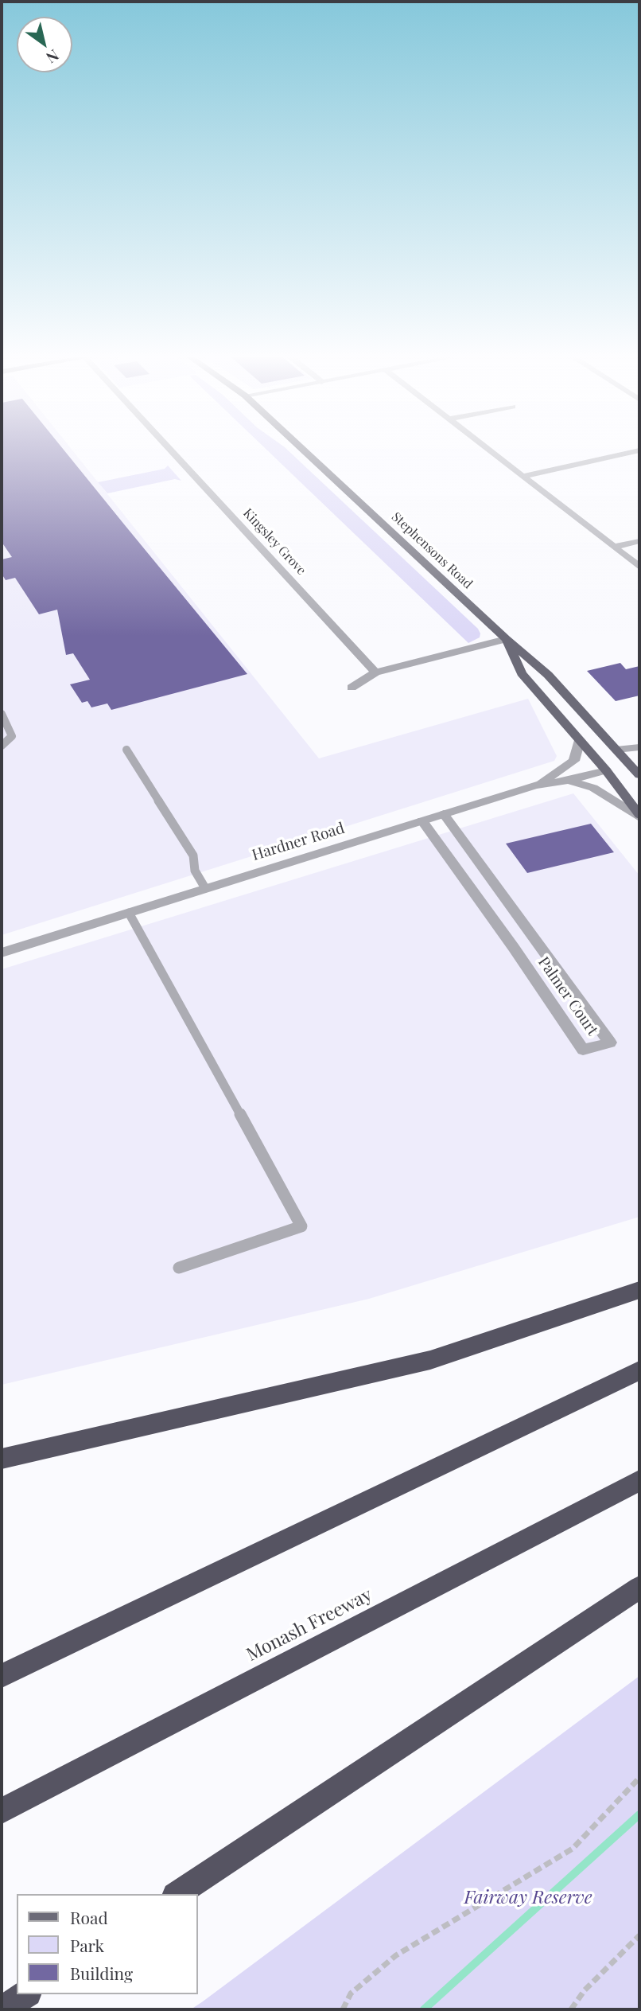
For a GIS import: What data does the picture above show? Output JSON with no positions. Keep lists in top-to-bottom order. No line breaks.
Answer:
{"streets":{"highway":["Monash Freeway"],"main road":["Stephensons Road"],"street":["Kingsley Grove","Hardner Road","Palmer Court"]},"crossings":[["Stephensons Road","Hardner Road"],["Hardner Road","Palmer Court"]],"parks":["Fairway Reserve"],"legend":["Road","Park","Building"],"north":"bottom right"}
